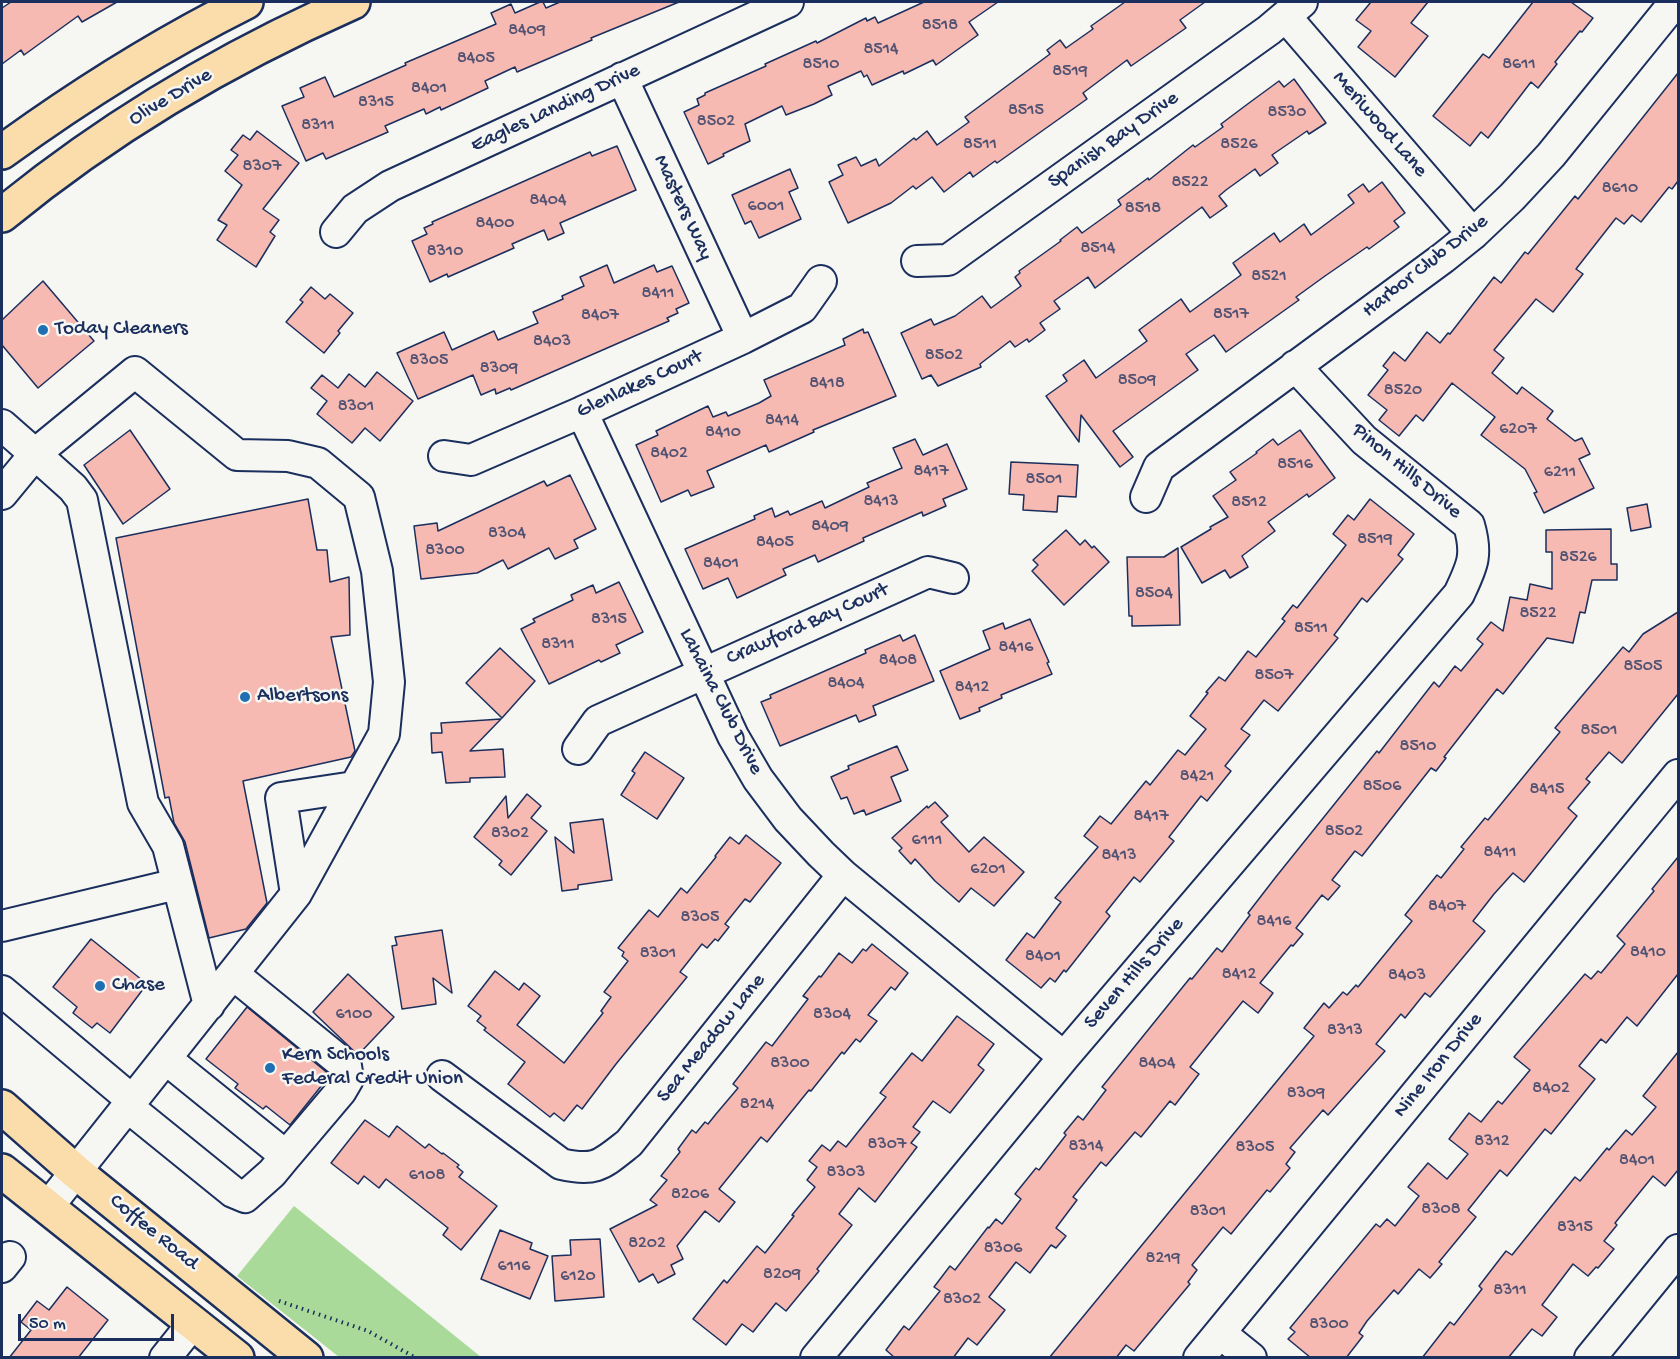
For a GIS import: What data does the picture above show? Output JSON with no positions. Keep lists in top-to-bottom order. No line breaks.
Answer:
{"streets":{"main road":["Olive Drive","Coffee Road"],"street":["Eagles Landing Drive","Meriwood Lane","Spanish Bay Drive","Masters Way","Harbor Club Drive","Glenlakes Court","Pinon Hills Drive","Crawford Bay Court","Lahaina Club Drive","Seven Hills Drive","Sea Meadow Lane","Nine Iron Drive"]},"crossings":[["Eagles Landing Drive","Masters Way"],["Meriwood Lane","Spanish Bay Drive"],["Meriwood Lane","Harbor Club Drive"],["Masters Way","Glenlakes Court"],["Harbor Club Drive","Pinon Hills Drive"],["Glenlakes Court","Lahaina Club Drive"],["Pinon Hills Drive","Seven Hills Drive"],["Crawford Bay Court","Lahaina Club Drive"],["Lahaina Club Drive","Seven Hills Drive"],["Lahaina Club Drive","Sea Meadow Lane"]],"places":["Today Cleaners","Albertsons","Chase","Kern Schools Federal Credit Union"],"house_numbers":["8518","8409","8514","8405","8510","8611","8519","8401","8315","8515","8530","8502","8311","8511","8526","8307","8522","8610","8404","6001","8518","8400","8514","8310","8521","8411","8517","8407","8403","8502","8305","8309","8509","8418","8520","8301","8414","6207","8410","8402","8516","8417","6211","8501","8413","8512","8409","8304","8519","8405","8300","8526","8401","8504","8522","8315","8511","8311","8416","8408","8505","8507","8404","8412","8501","8510","8421","8506","8415","8417","8502","8302","6111","8411","8413","6201","8407","8305","8416","8410","8301","8401","8412","8403","6100","8304","8313","8300","8404","8402","8309","8214","8312","8307","8314","8305","8401","8303","6108","8206","8308","8301","8315","8202","8306","8219","6116","8209","6120","8311","8302","8300"],"scale_bar":"50 m"}
